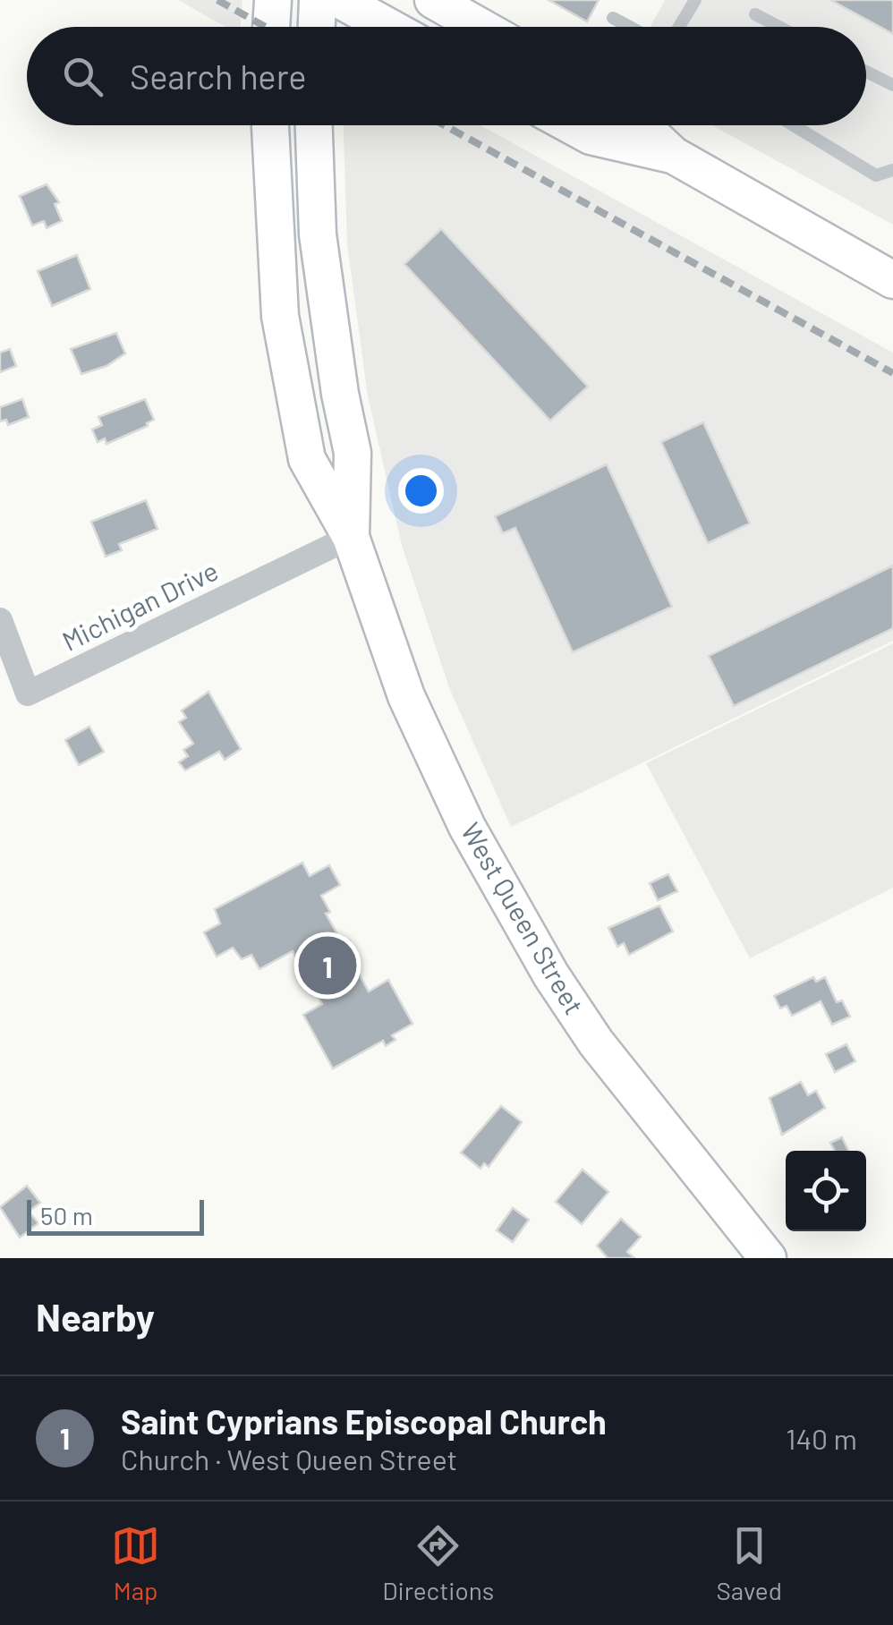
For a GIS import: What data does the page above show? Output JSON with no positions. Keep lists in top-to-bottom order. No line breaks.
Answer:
{"streets":{"main road":["West Queen Street"],"street":["Michigan Drive"]},"crossings":[["Michigan Drive","West Queen Street"]],"scale_bar":"50 m","page":{"search":"Search here","pins":"1","scale":"50 m","heading":"Nearby","list":[{"mark":"1","name":"Saint Cyprians Episcopal Church","note":"Church · West Queen Street","value":"140 m"}],"nav":["Map","Directions","Saved"]}}
